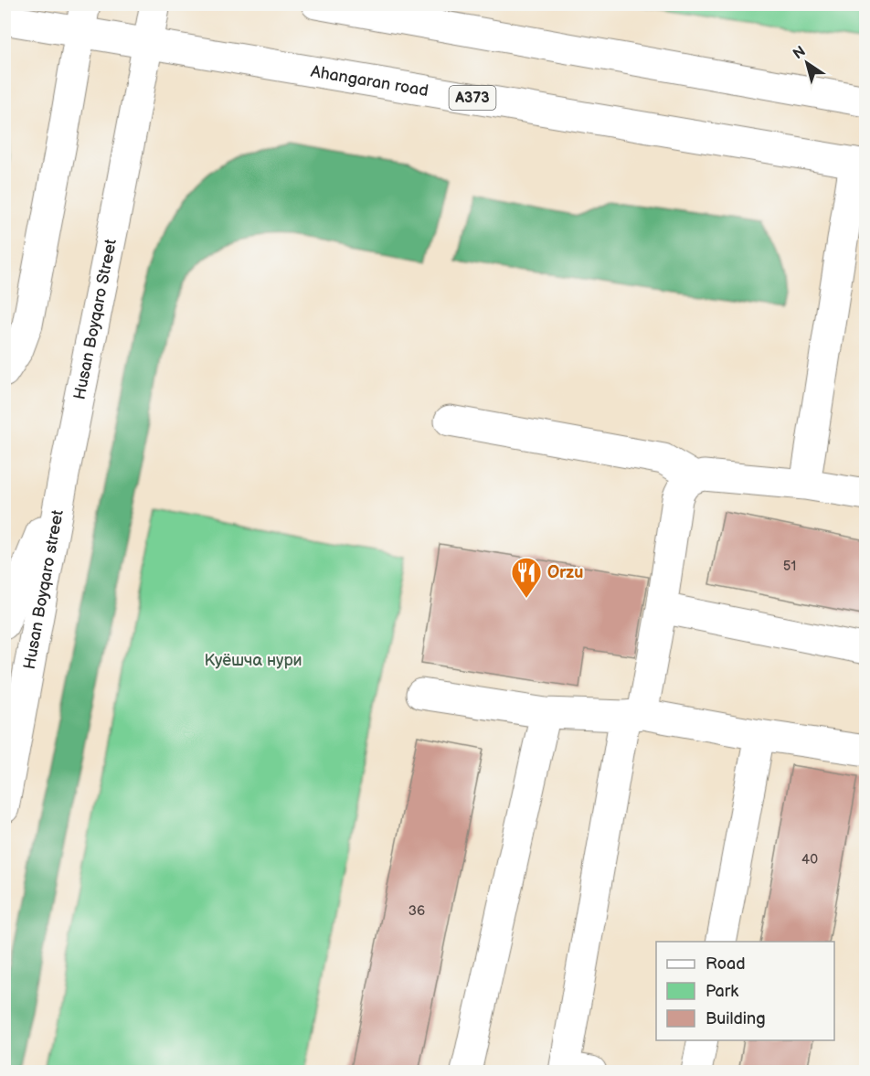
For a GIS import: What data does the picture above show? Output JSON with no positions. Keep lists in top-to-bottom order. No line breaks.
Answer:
{"streets":{"main road":["Ahangaran road","A373","Husan Boyqaro Street","Husan Boyqaro street"]},"crossings":[["Ahangaran road","Husan Boyqaro Street"],["Husan Boyqaro Street","Husan Boyqaro street"]],"parks":["Куёшча нури"],"places":{"restaurant":["Orzu"]},"house_numbers":["51","40","36"],"legend":["Road","Park","Building"],"north":"top left"}
